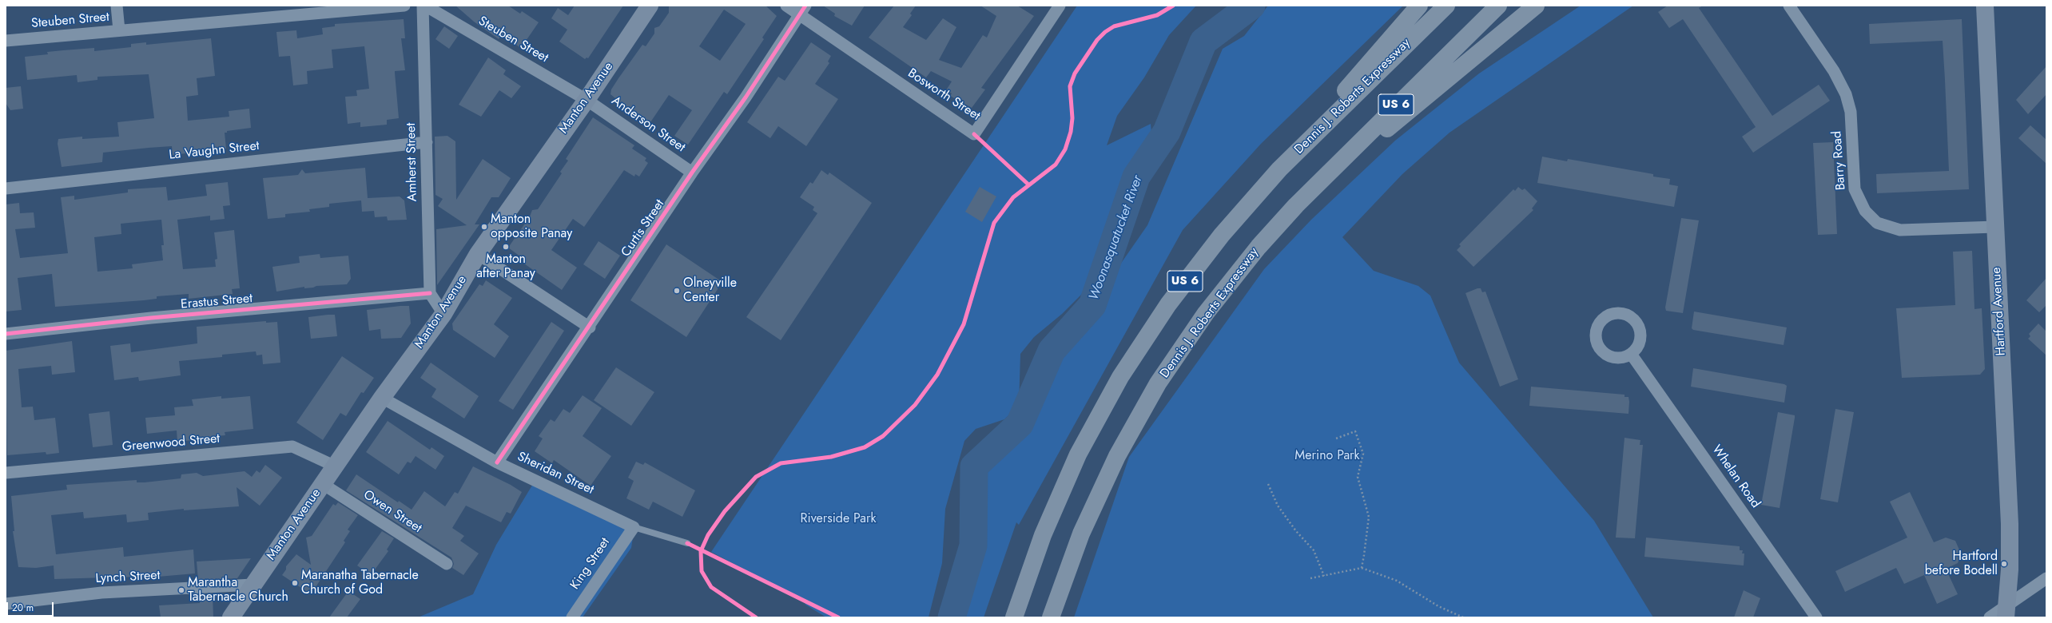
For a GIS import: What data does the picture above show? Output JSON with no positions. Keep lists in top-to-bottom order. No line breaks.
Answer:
{"streets":{"highway":["Dennis J. Roberts Expressway","US 6"],"main road":["Manton Avenue","Hartford Avenue"],"street":["Steuben Street","Bosworth Street","Anderson Street","La Vaughn Street","Barry Road","Amherst Street","Curtis Street","Erastus Street","Greenwood Street","Sheridan Street","Whelan Road","Owen Street","King Street","Lynch Street"]},"crossings":[["Steuben Street","Manton Avenue"],["Steuben Street","Anderson Street"],["Bosworth Street","Curtis Street"],["Manton Avenue","Anderson Street"],["Manton Avenue","Greenwood Street"],["Manton Avenue","Sheridan Street"],["Manton Avenue","Owen Street"],["Manton Avenue","Lynch Street"],["Anderson Street","Curtis Street"],["La Vaughn Street","Amherst Street"],["Barry Road","Hartford Avenue"],["Amherst Street","Erastus Street"],["Curtis Street","Sheridan Street"],["Sheridan Street","King Street"]],"water":["Woonasquatucket River"],"parks":["Merino Park","Riverside Park"],"places":["Manton opposite Panay","Manton after Panay","Olneyville Center","Hartford before Bodell","Maranatha Tabernacle Church of God","Marantha Tabernacle Church"],"scale_bar":"20 m"}
